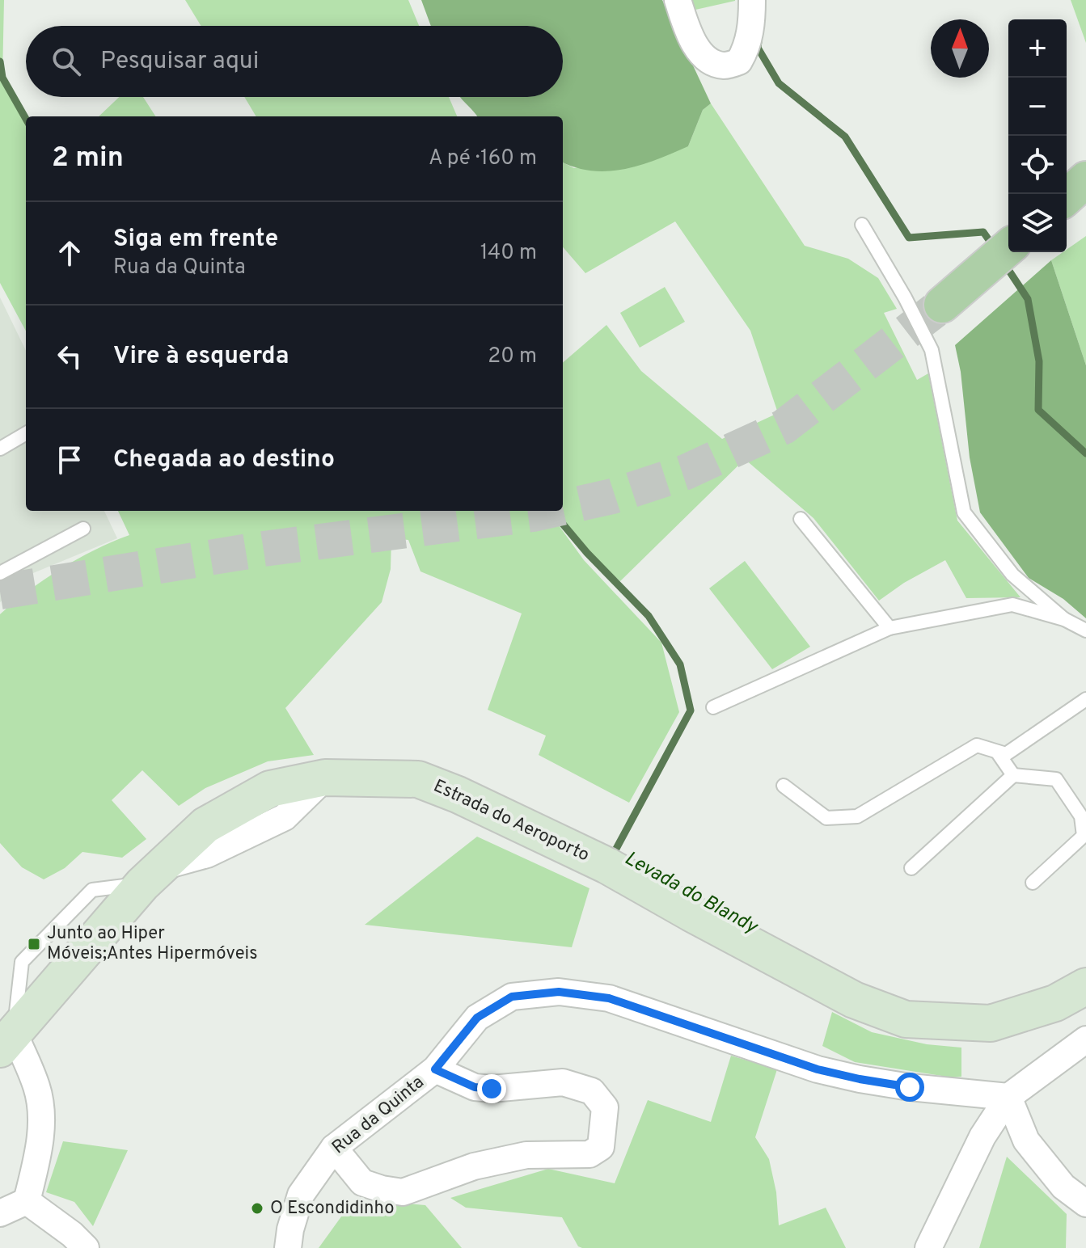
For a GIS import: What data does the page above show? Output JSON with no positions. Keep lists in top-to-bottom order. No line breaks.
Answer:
{"streets":{"main road":["Estrada do Aeroporto"],"street":["Rua da Quinta"]},"water":["Levada do Blandy"],"places":{"transit":["Junto ao Hiper Móveis;Antes Hipermóveis"],"other":["O Escondidinho"]},"north":"top","page":{"map_buttons":["+","−"],"search":"Pesquisar aqui","heading":["2 min","A pé · 160 m"],"list":[["Siga em frente","Rua da Quinta","140 m"],["Vire à esquerda","20 m"],"Chegada ao destino"]}}
